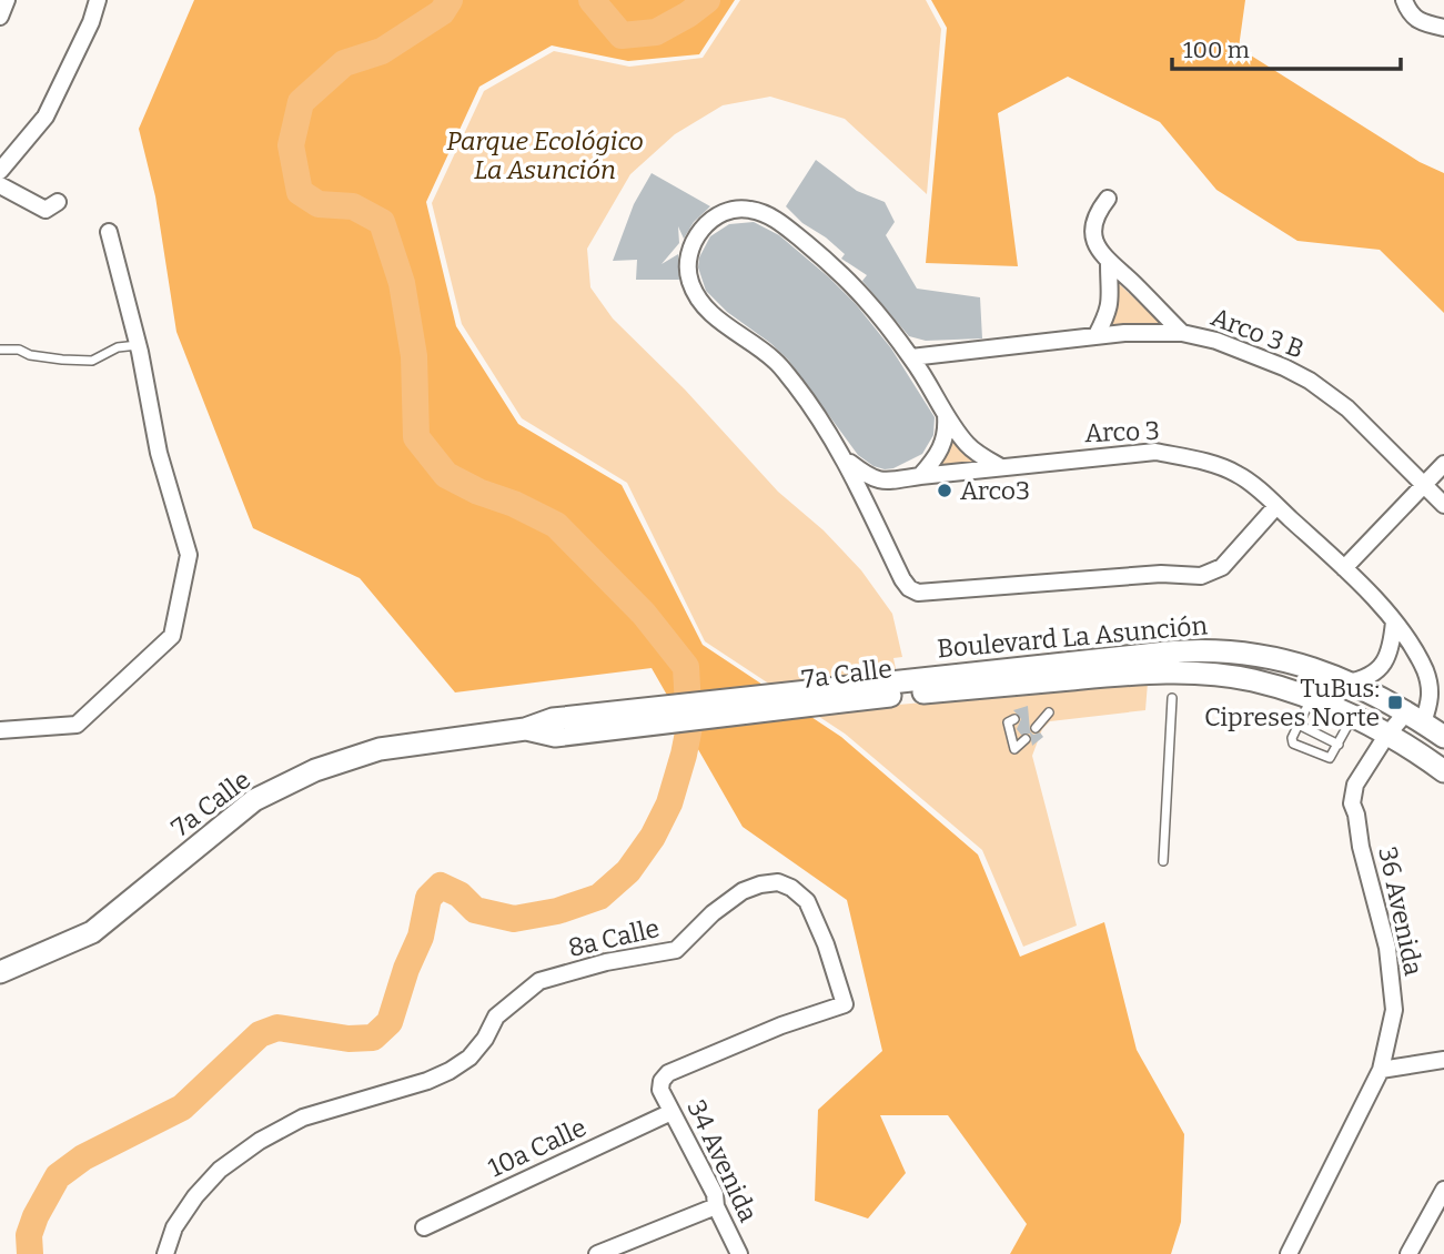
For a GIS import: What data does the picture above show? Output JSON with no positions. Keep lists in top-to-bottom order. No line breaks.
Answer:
{"streets":{"main road":["Boulevard La Asunción","7a Calle"],"street":["Arco 3 B","Arco 3","36 Avenida","8a Calle","10a Calle","34 Avenida"]},"crossings":[["Arco 3","Boulevard La Asunción"],["Boulevard La Asunción","7a Calle"],["Boulevard La Asunción","36 Avenida"],["8a Calle","34 Avenida"],["10a Calle","34 Avenida"]],"parks":["Parque Ecológico La Asunción"],"places":{"other":["Arco3"],"transit":["TuBus: Cipreses Norte"]},"scale_bar":"100 m"}
